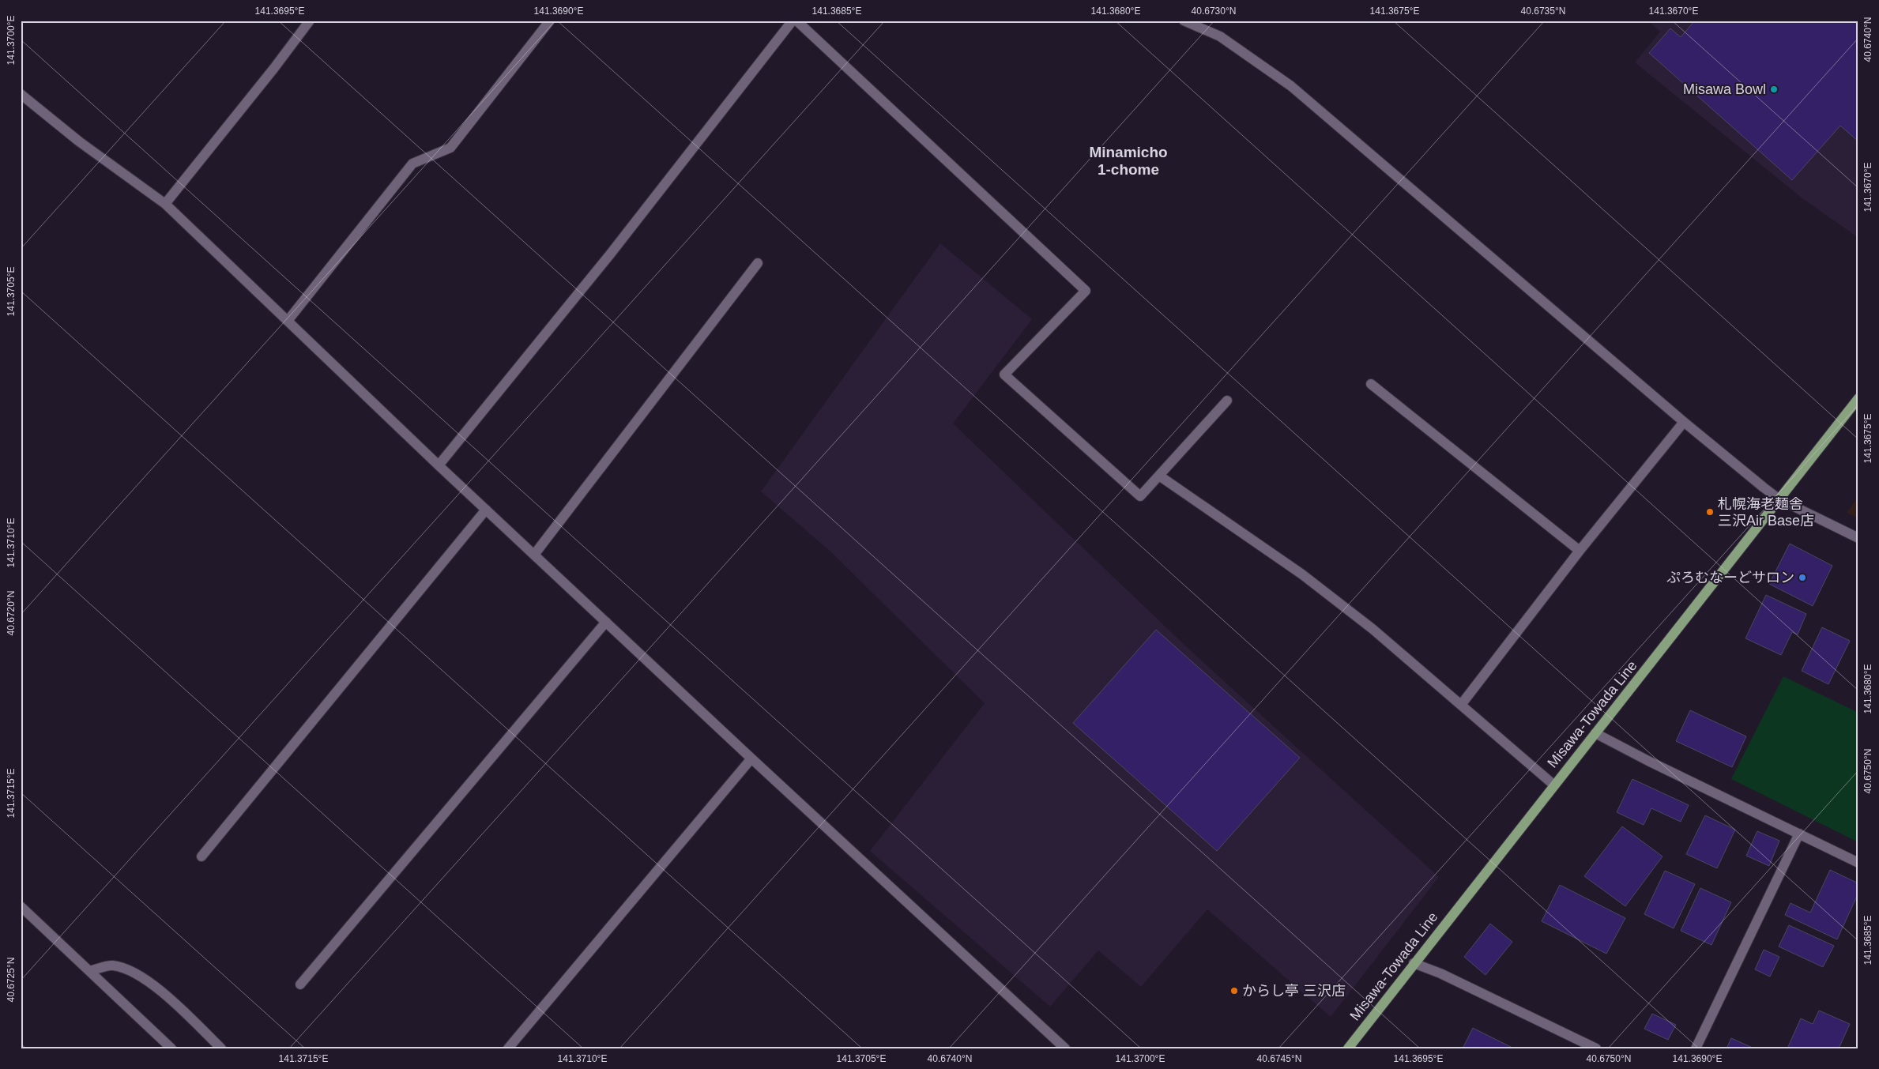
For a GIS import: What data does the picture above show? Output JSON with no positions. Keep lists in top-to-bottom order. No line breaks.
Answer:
{"streets":{"main road":["Misawa-Towada Line"]},"districts":["Minamicho 1-chome"],"places":["Misawa Bowl","札幌海老麺舎 三沢Air Base店","ぷろむなーどサロン","からし亭 三沢店"],"coordinates":["141.3695°E","141.3690°E","141.3685°E","141.3680°E","40.6730°N","141.3675°E","40.6735°N","141.3670°E","40.6740°N","141.3700°E","141.3705°E","141.3710°E","40.6720°N","40.6750°N","141.3715°E","40.6725°N","40.6745°N"]}
